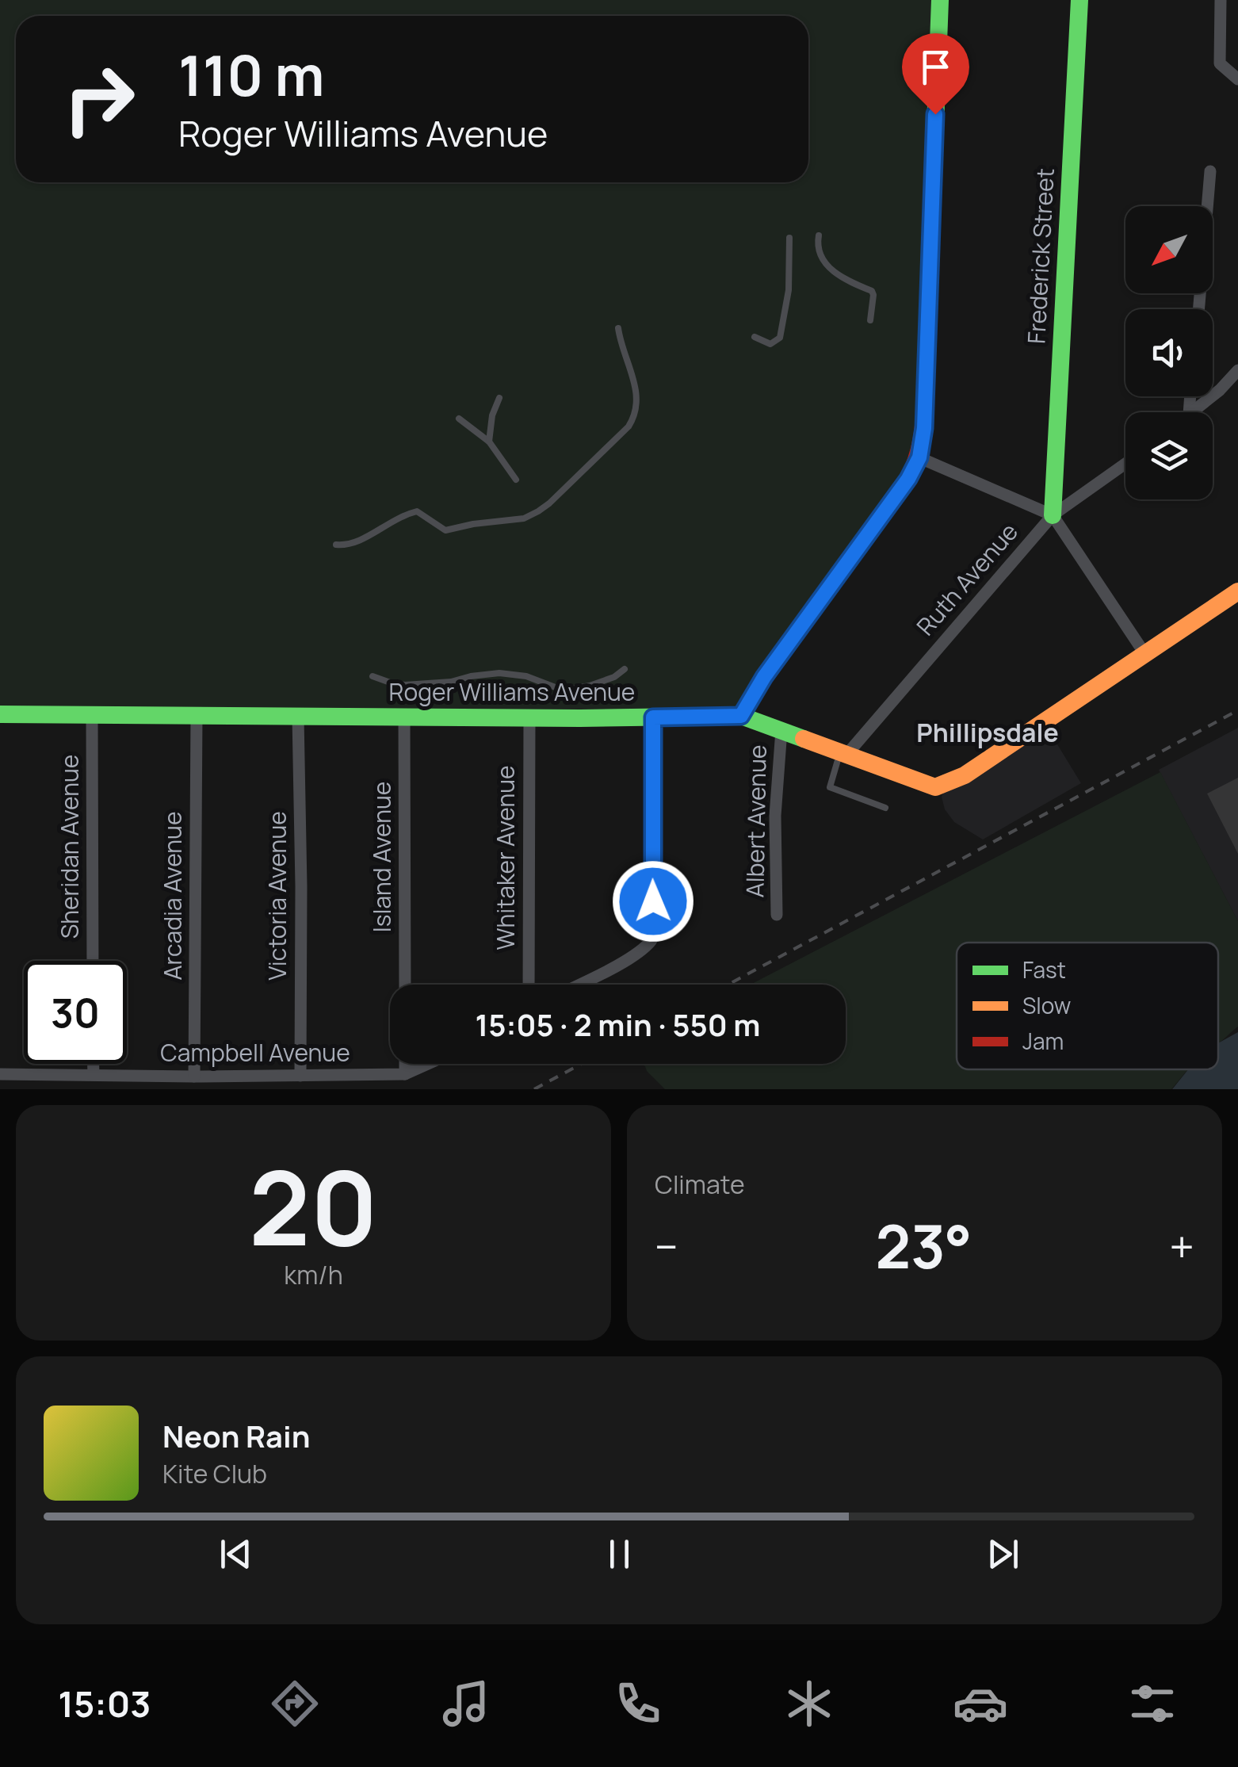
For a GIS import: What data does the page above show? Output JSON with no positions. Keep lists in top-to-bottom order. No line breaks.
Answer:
{"streets":{"main road":["Frederick Street","Roger Williams Avenue"],"street":["Ruth Avenue","Albert Avenue","Sheridan Avenue","Island Avenue","Whitaker Avenue","Arcadia Avenue","Victoria Avenue","Campbell Avenue"]},"crossings":[["Frederick Street","Ruth Avenue"],["Ruth Avenue","Roger Williams Avenue"],["Roger Williams Avenue","Albert Avenue"],["Roger Williams Avenue","Sheridan Avenue"],["Roger Williams Avenue","Island Avenue"],["Roger Williams Avenue","Whitaker Avenue"],["Roger Williams Avenue","Arcadia Avenue"],["Roger Williams Avenue","Victoria Avenue"],["Arcadia Avenue","Campbell Avenue"],["Victoria Avenue","Campbell Avenue"]],"districts":["Phillipsdale"],"legend":["Fast","Slow","Jam"],"north":"bottom left","page":{"turn":["110 m","Roger Williams Avenue"],"limit":"30","trip":"15:05 · 2 min · 550 m","tile":[["20","km/h"],"Climate"],"heat":["−","23°","+"],"song":["Neon Rain","Kite Club"],"tabs":"15:03"}}
